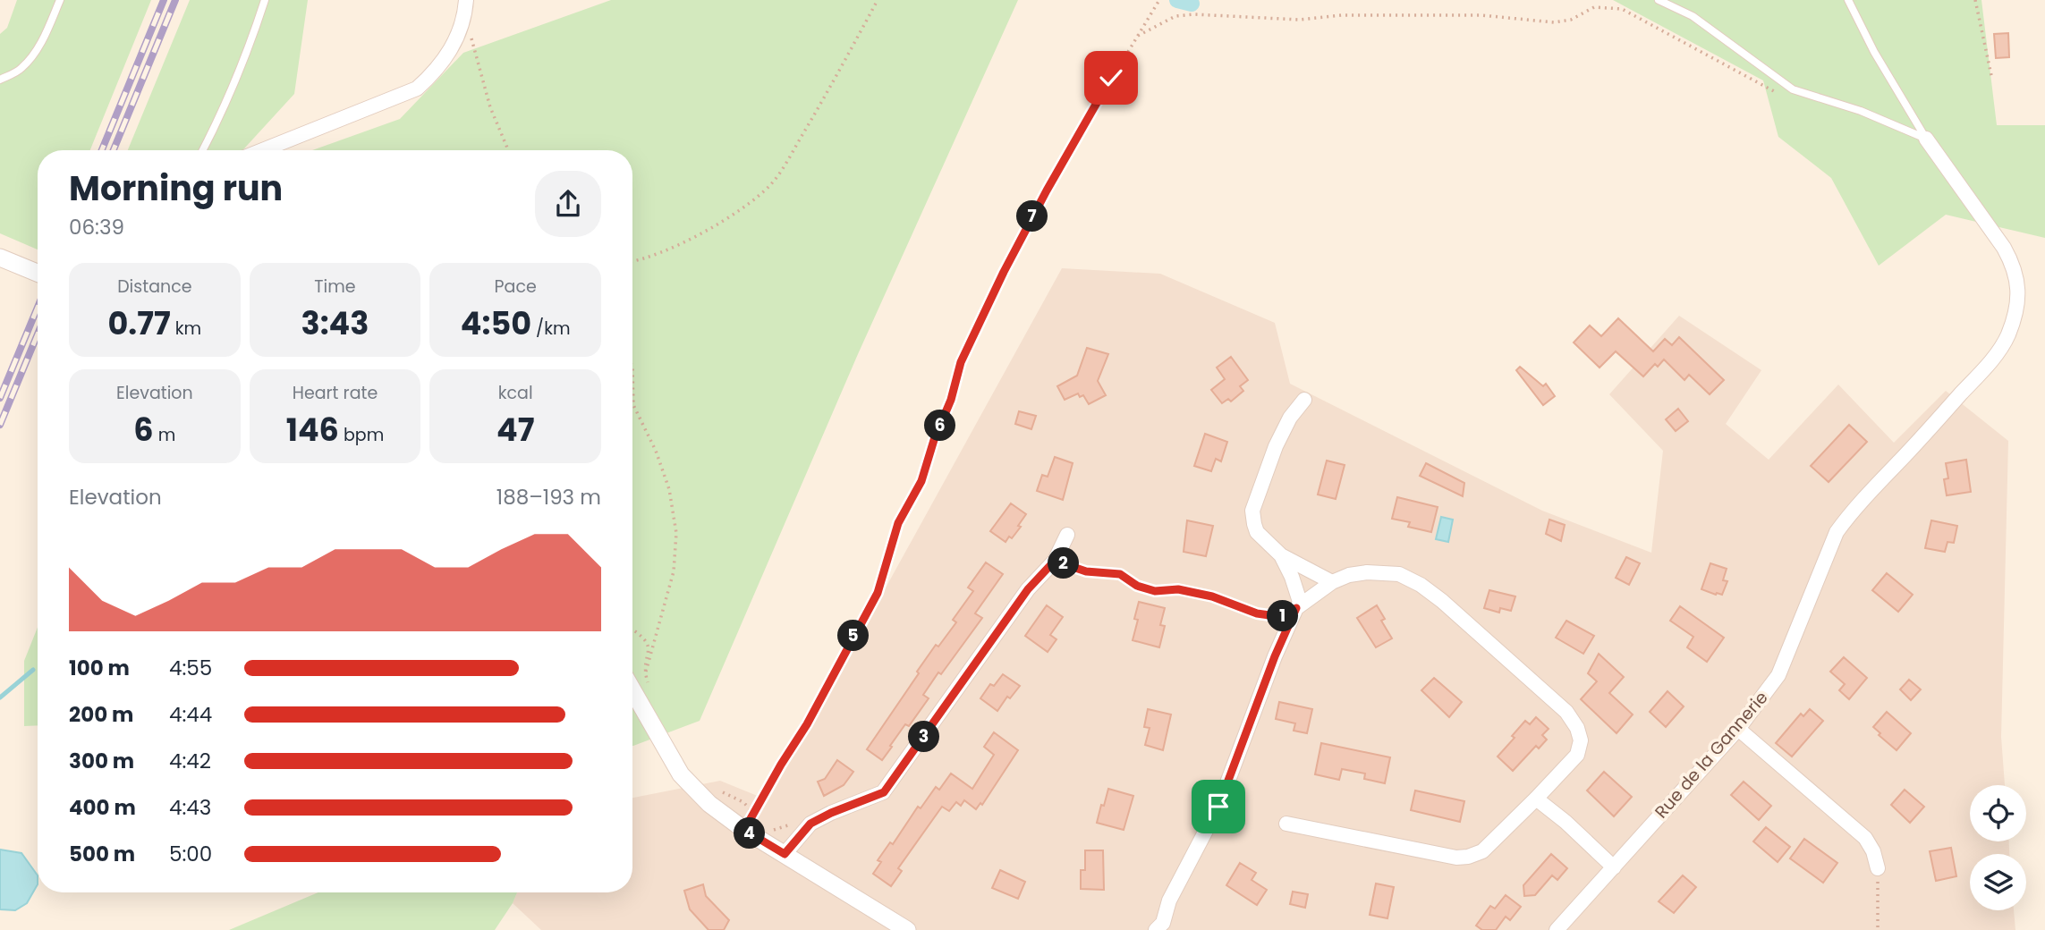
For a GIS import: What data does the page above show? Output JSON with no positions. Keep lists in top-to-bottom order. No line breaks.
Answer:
{"streets":{"street":["Rue de la Gannerie"]},"page":{"heading":["Morning run","06:39"],"pins":["7","6","2","1","5","3","4"],"stats":[["Distance","0.77 km"],["Time","3:43"],["Pace","4:50 /km"],["Elevation","6 m"],["Heart rate","146 bpm"],["kcal","47"]],"chart":["Elevation","188–193 m"],"list":[{"name":"100 m","note":"4:55"},{"name":"200 m","note":"4:44"},{"name":"300 m","note":"4:42"},{"name":"400 m","note":"4:43"},{"name":"500 m","note":"5:00"}]}}
